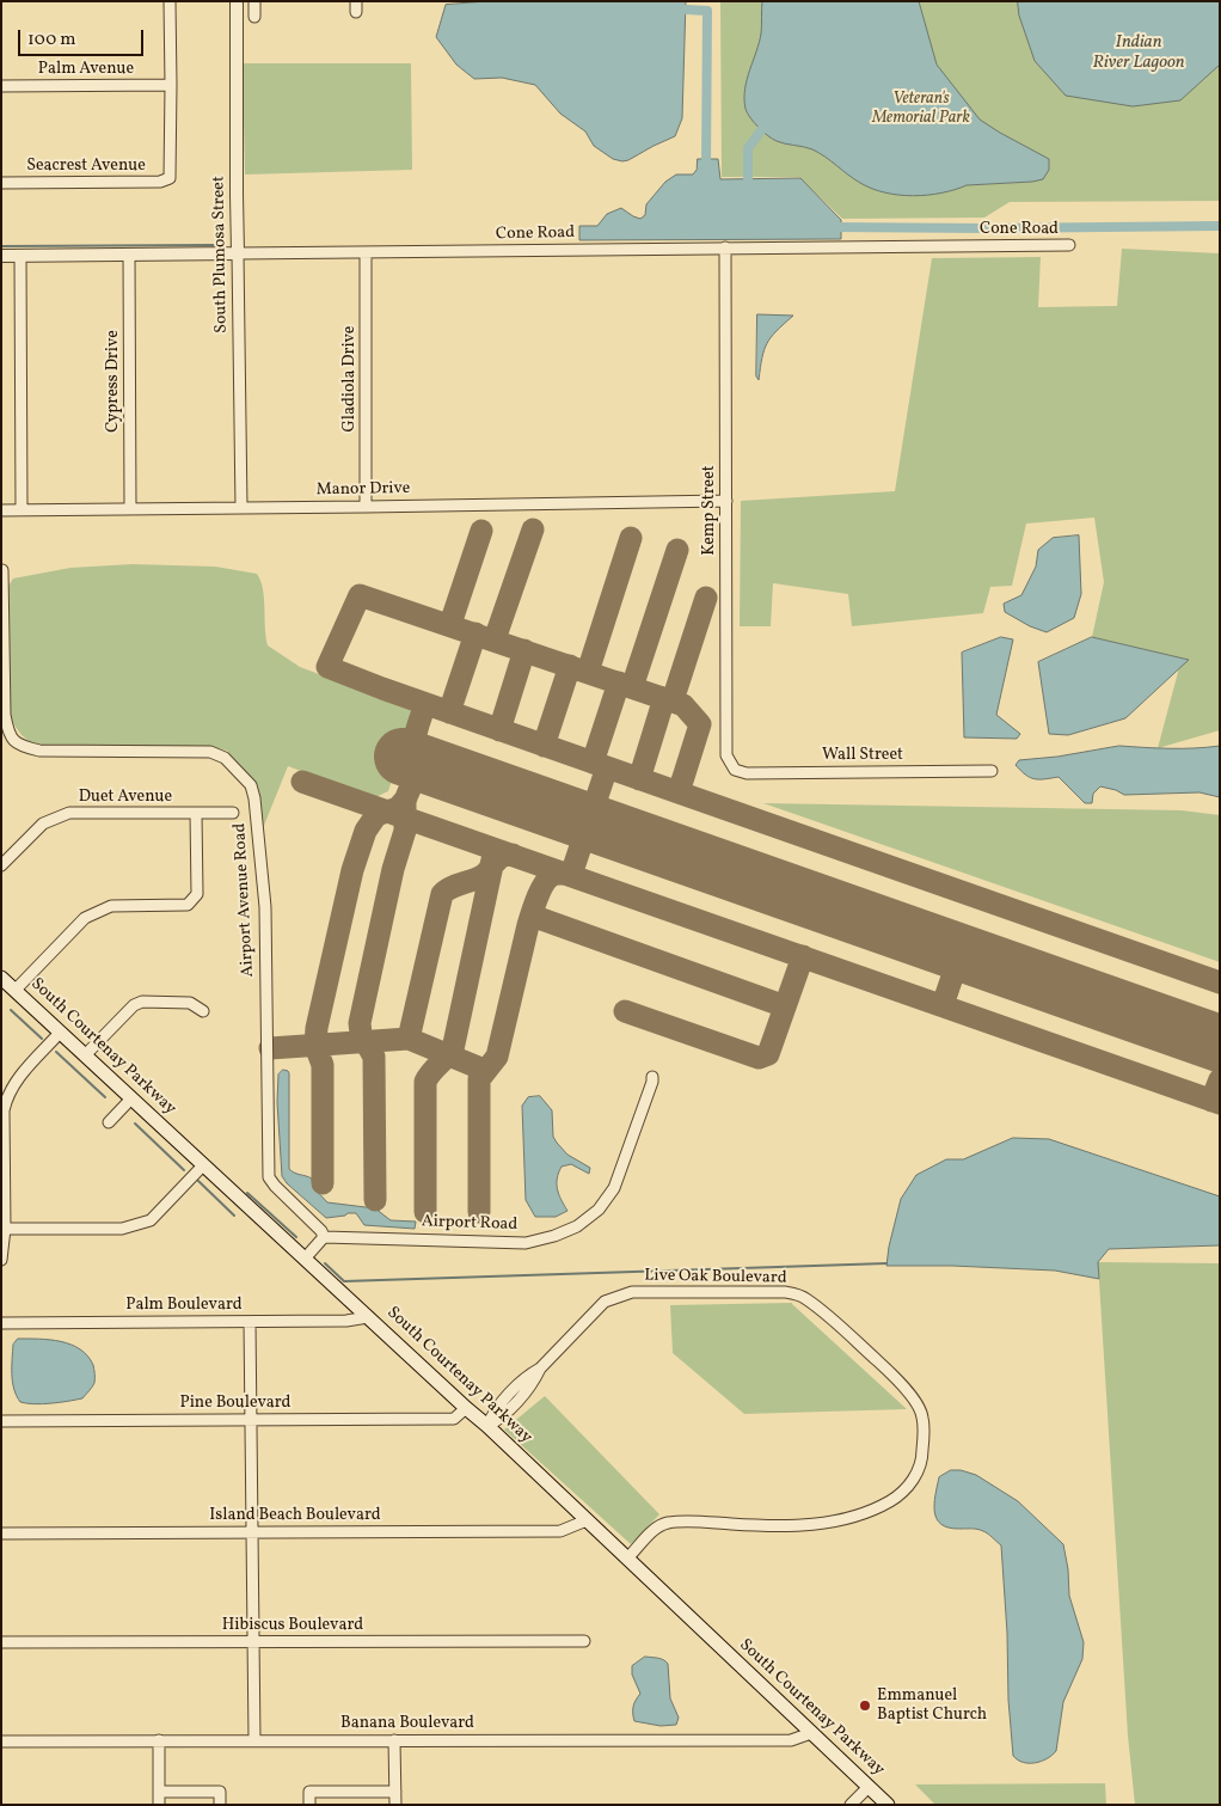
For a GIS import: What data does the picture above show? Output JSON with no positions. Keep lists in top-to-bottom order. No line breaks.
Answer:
{"streets":{"main road":["South Courtenay Parkway"],"street":["Palm Avenue","Seacrest Avenue","Cone Road","South Plumosa Street","Gladiola Drive","Cypress Drive","Manor Drive","Kemp Street","Wall Street","Duet Avenue","Airport Avenue Road","Airport Road","Live Oak Boulevard","Palm Boulevard","Pine Boulevard","Island Beach Boulevard","Hibiscus Boulevard","Banana Boulevard"]},"crossings":[["Palm Avenue","Seacrest Avenue"],["Cone Road","South Plumosa Street"],["Cone Road","Gladiola Drive"],["Cone Road","Cypress Drive"],["Cone Road","Kemp Street"],["South Plumosa Street","Manor Drive"],["Gladiola Drive","Manor Drive"],["Cypress Drive","Manor Drive"],["Manor Drive","Kemp Street"],["Kemp Street","Wall Street"],["Airport Avenue Road","Airport Road"],["South Courtenay Parkway","Live Oak Boulevard"],["South Courtenay Parkway","Palm Boulevard"],["South Courtenay Parkway","Pine Boulevard"],["South Courtenay Parkway","Island Beach Boulevard"],["South Courtenay Parkway","Banana Boulevard"]],"water":["Indian River Lagoon"],"parks":["Veteran's Memorial Park"],"places":["Emmanuel Baptist Church"],"scale_bar":"100 m"}
